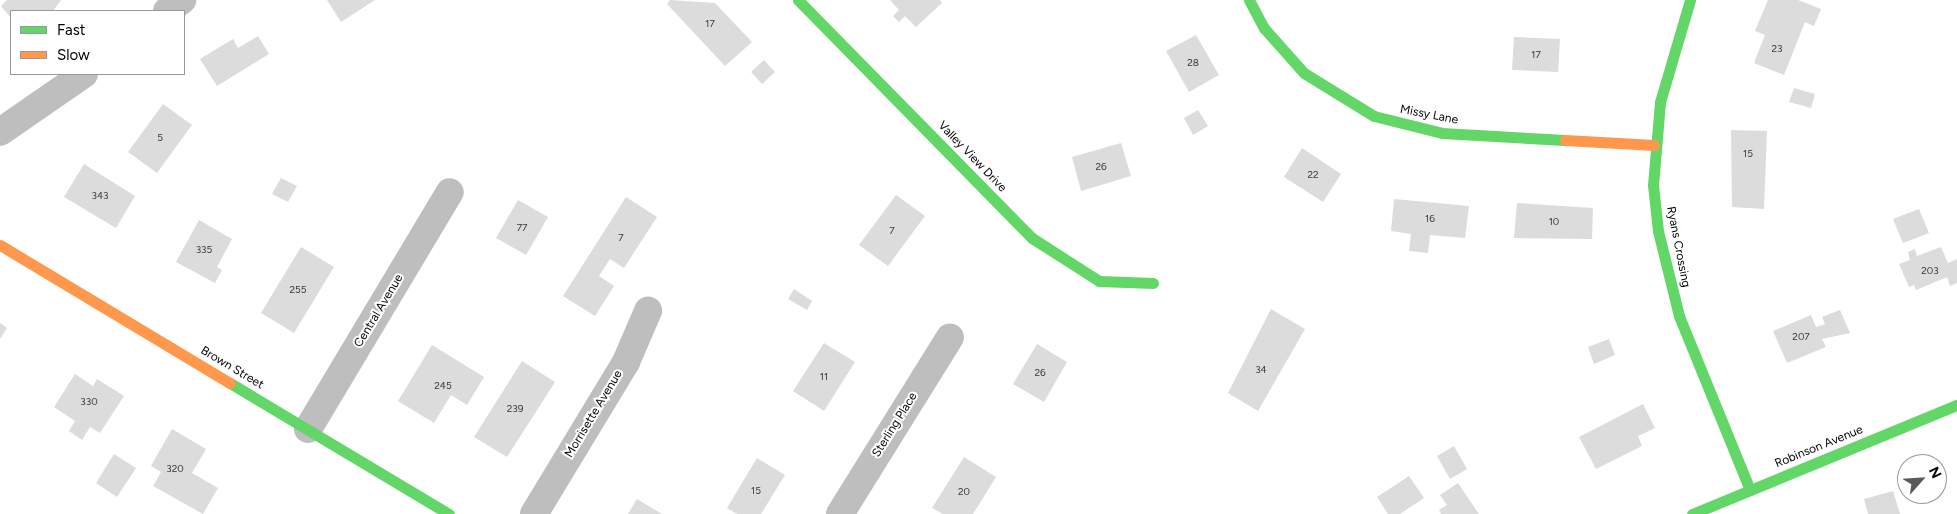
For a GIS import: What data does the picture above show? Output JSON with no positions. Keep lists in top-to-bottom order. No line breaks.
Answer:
{"streets":{"street":["Missy Lane","Valley View Drive","Ryans Crossing","Central Avenue","Brown Street","Morrisette Avenue","Sterling Place","Robinson Avenue"]},"crossings":[["Missy Lane","Ryans Crossing"],["Ryans Crossing","Robinson Avenue"],["Central Avenue","Brown Street"]],"house_numbers":["17","23","17","28","5","15","26","22","343","16","10","77","7","7","335","203","255","207","34","26","11","245","330","239","320","15","20"],"legend":["Fast","Slow"],"north":"top right"}
